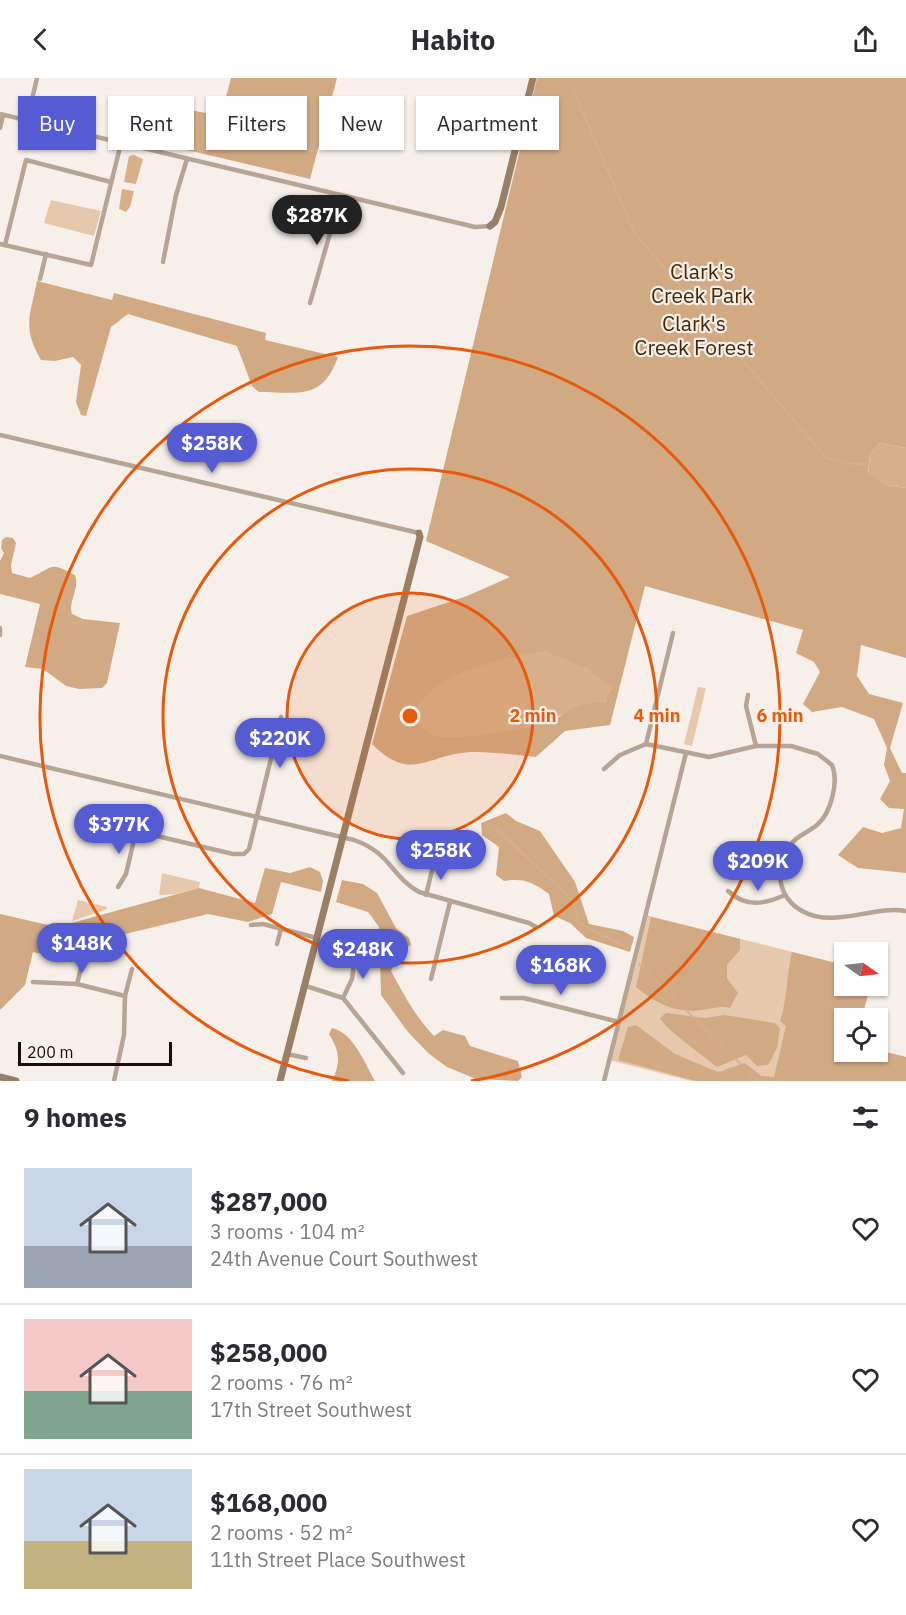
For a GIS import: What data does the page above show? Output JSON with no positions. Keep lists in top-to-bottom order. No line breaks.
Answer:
{"parks":["Clark's Creek Park","Clark's Creek Forest"],"scale_bar":"200 m","north":"right","page":{"header":"Habito","chip":["Buy","Rent","Filters","New","Apartment"],"price":["$287K","$258K","$220K","$377K","$258K","$209K","$148K","$248K","$168K"],"scale":"200 m","heading":"9 homes","list":[{"name":"$287,000","note":"3 rooms · 104 m² · 24th Avenue Court Southwest"},{"name":"$258,000","note":"2 rooms · 76 m² · 17th Street Southwest"},{"name":"$168,000","note":"2 rooms · 52 m² · 11th Street Place Southwest"}]},"rings":["2 min","4 min","6 min"]}
